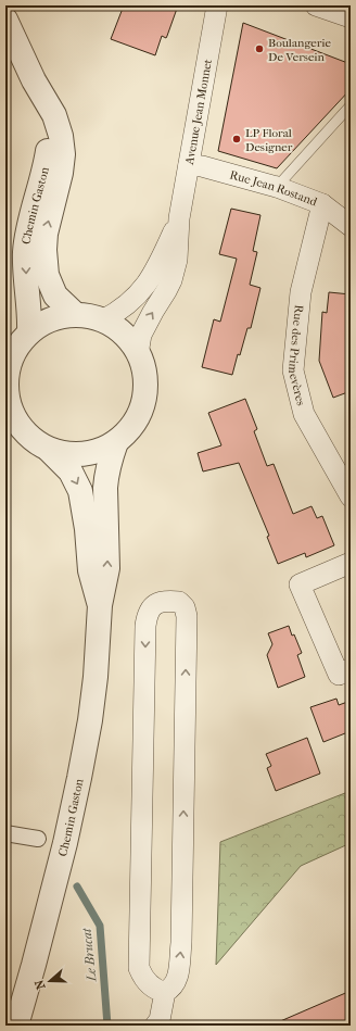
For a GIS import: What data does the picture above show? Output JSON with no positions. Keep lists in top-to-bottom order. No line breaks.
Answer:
{"streets":{"street":["Avenue Jean Monnet","Rue Jean Rostand","Chemin Gaston","Rue des Primevères"]},"crossings":[["Avenue Jean Monnet","Rue Jean Rostand"],["Avenue Jean Monnet","Chemin Gaston"],["Rue Jean Rostand","Rue des Primevères"]],"water":["Le Brucat"],"places":["Boulangerie De Versein","LP Floral Designer"],"north":"left"}
